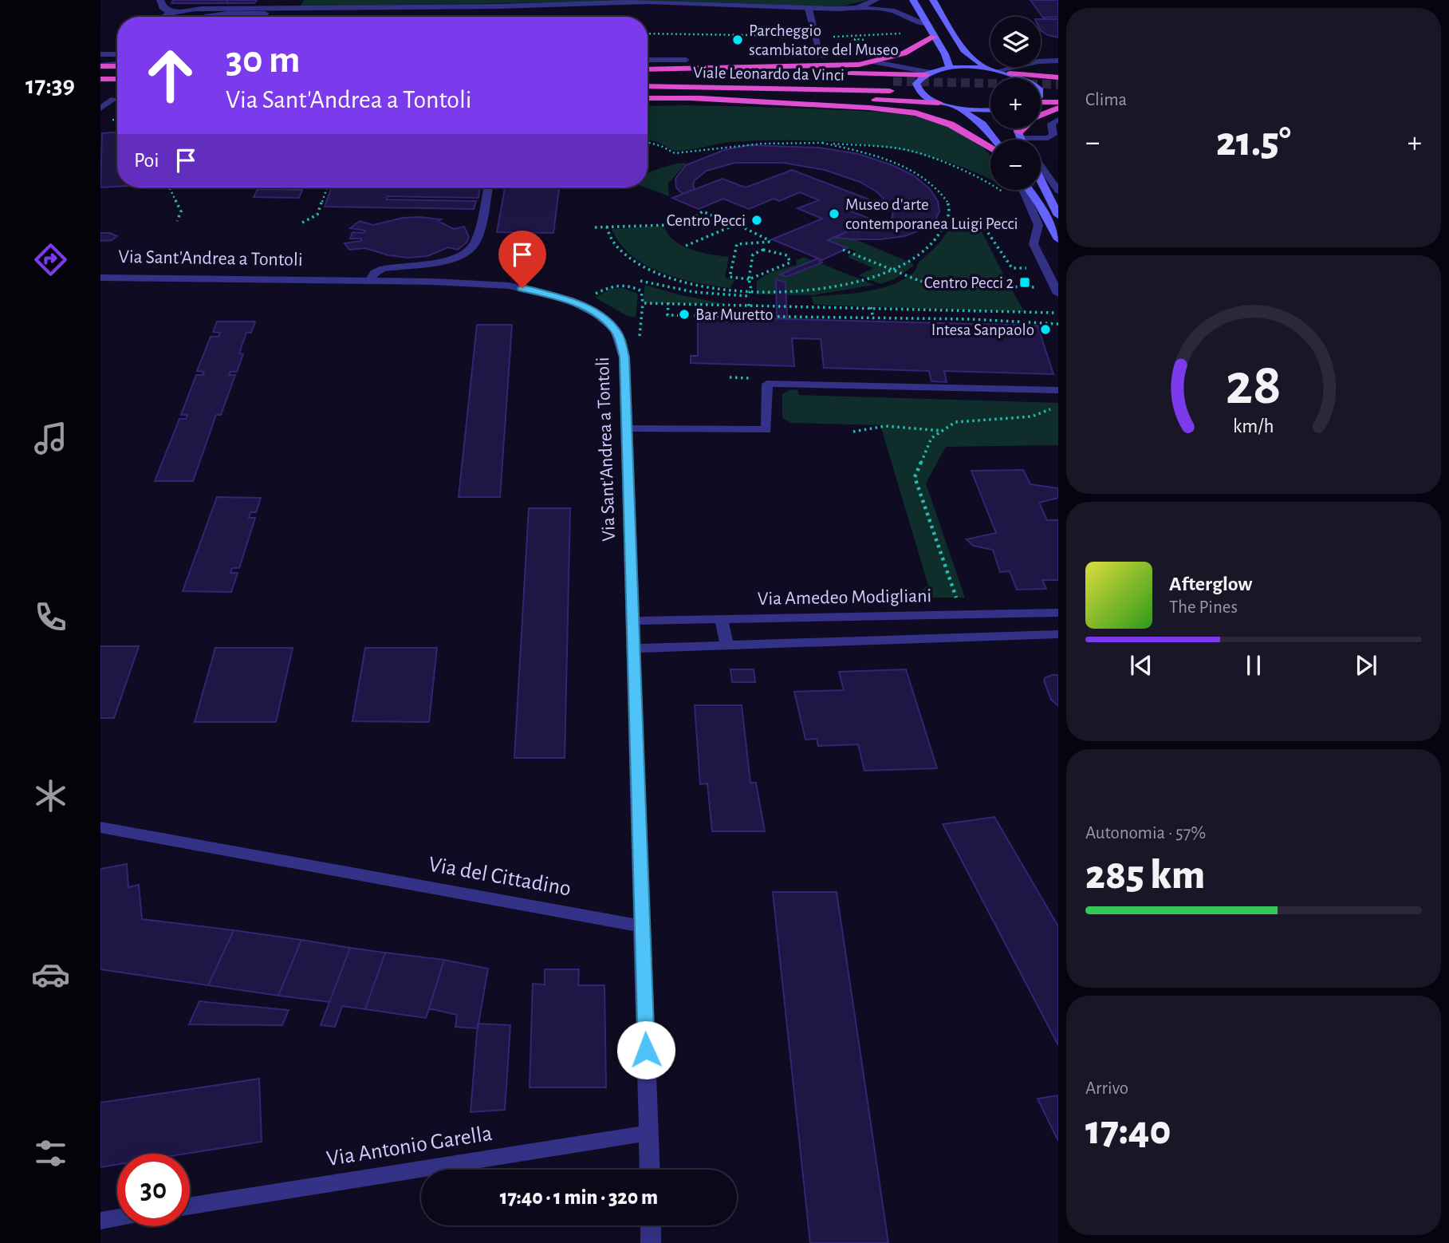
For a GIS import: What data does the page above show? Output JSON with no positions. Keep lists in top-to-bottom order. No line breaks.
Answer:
{"streets":{"highway":["Viale Leonardo da Vinci"],"street":["Via Sant'Andrea a Tontoli","Via Amedeo Modigliani","Via del Cittadino","Via Antonio Garella"]},"crossings":[["Via Sant'Andrea a Tontoli","Via Amedeo Modigliani"],["Via Sant'Andrea a Tontoli","Via del Cittadino"]],"places":{"other":["Parcheggio scambiatore del Museo","Museo d'arte contemporanea Luigi Pecci","Centro Pecci","Bar Muretto","Intesa Sanpaolo"],"transit":["Centro Pecci 2"]},"page":{"tabs":"17:39","tile":["Clima",["Autonomia · 57%","285 km"],["Arrivo","17:40"]],"map_buttons":["+","−"],"turn":["30 m","Via Sant'Andrea a Tontoli"],"heat":["−","21.5°","+"],"then":"Poi","song":["Afterglow","The Pines"],"limit":"30","trip":"17:40 · 1 min · 320 m","gauge":["28","km/h"]}}
